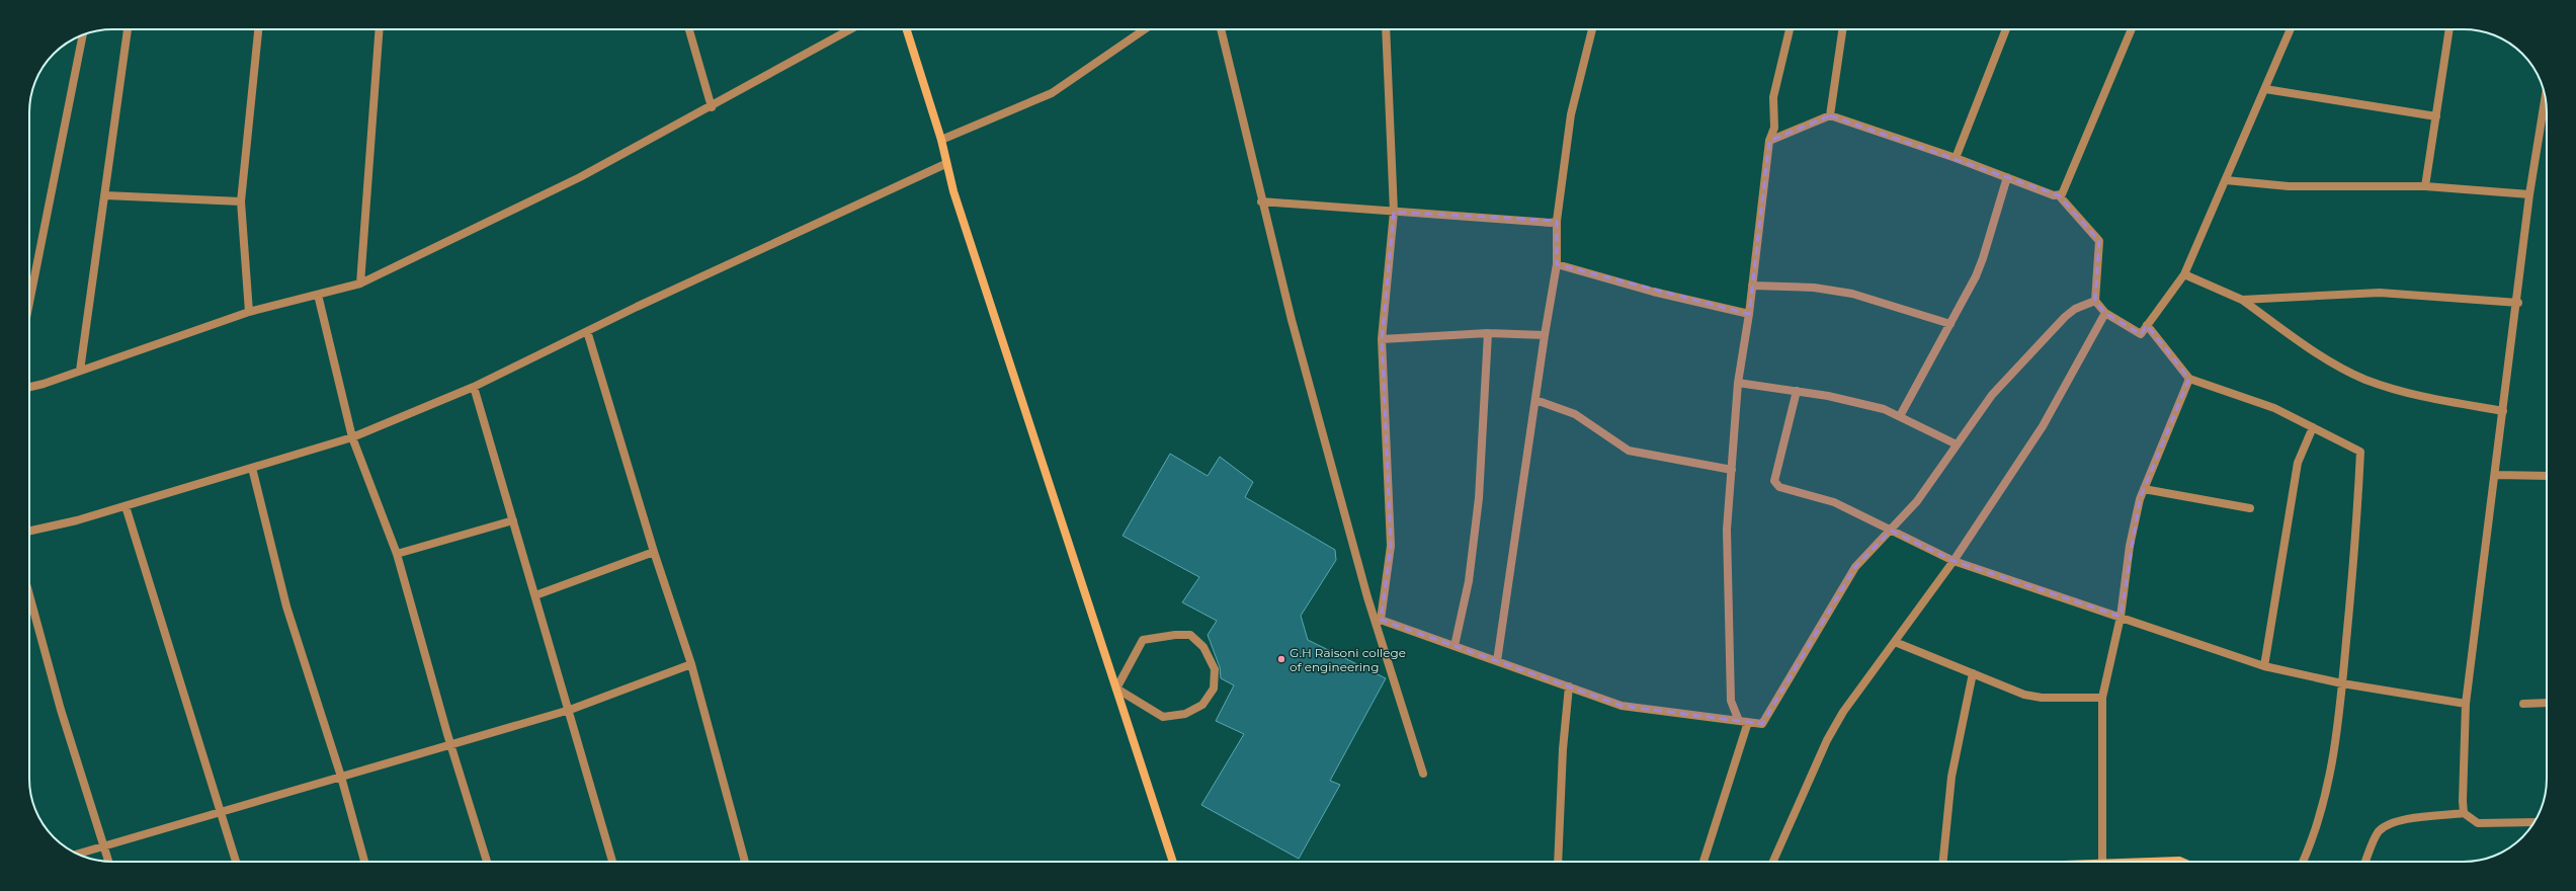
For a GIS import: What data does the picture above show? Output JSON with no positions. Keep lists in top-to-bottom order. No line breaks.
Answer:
{"places":["G.H Raisoni college of engineering"]}
